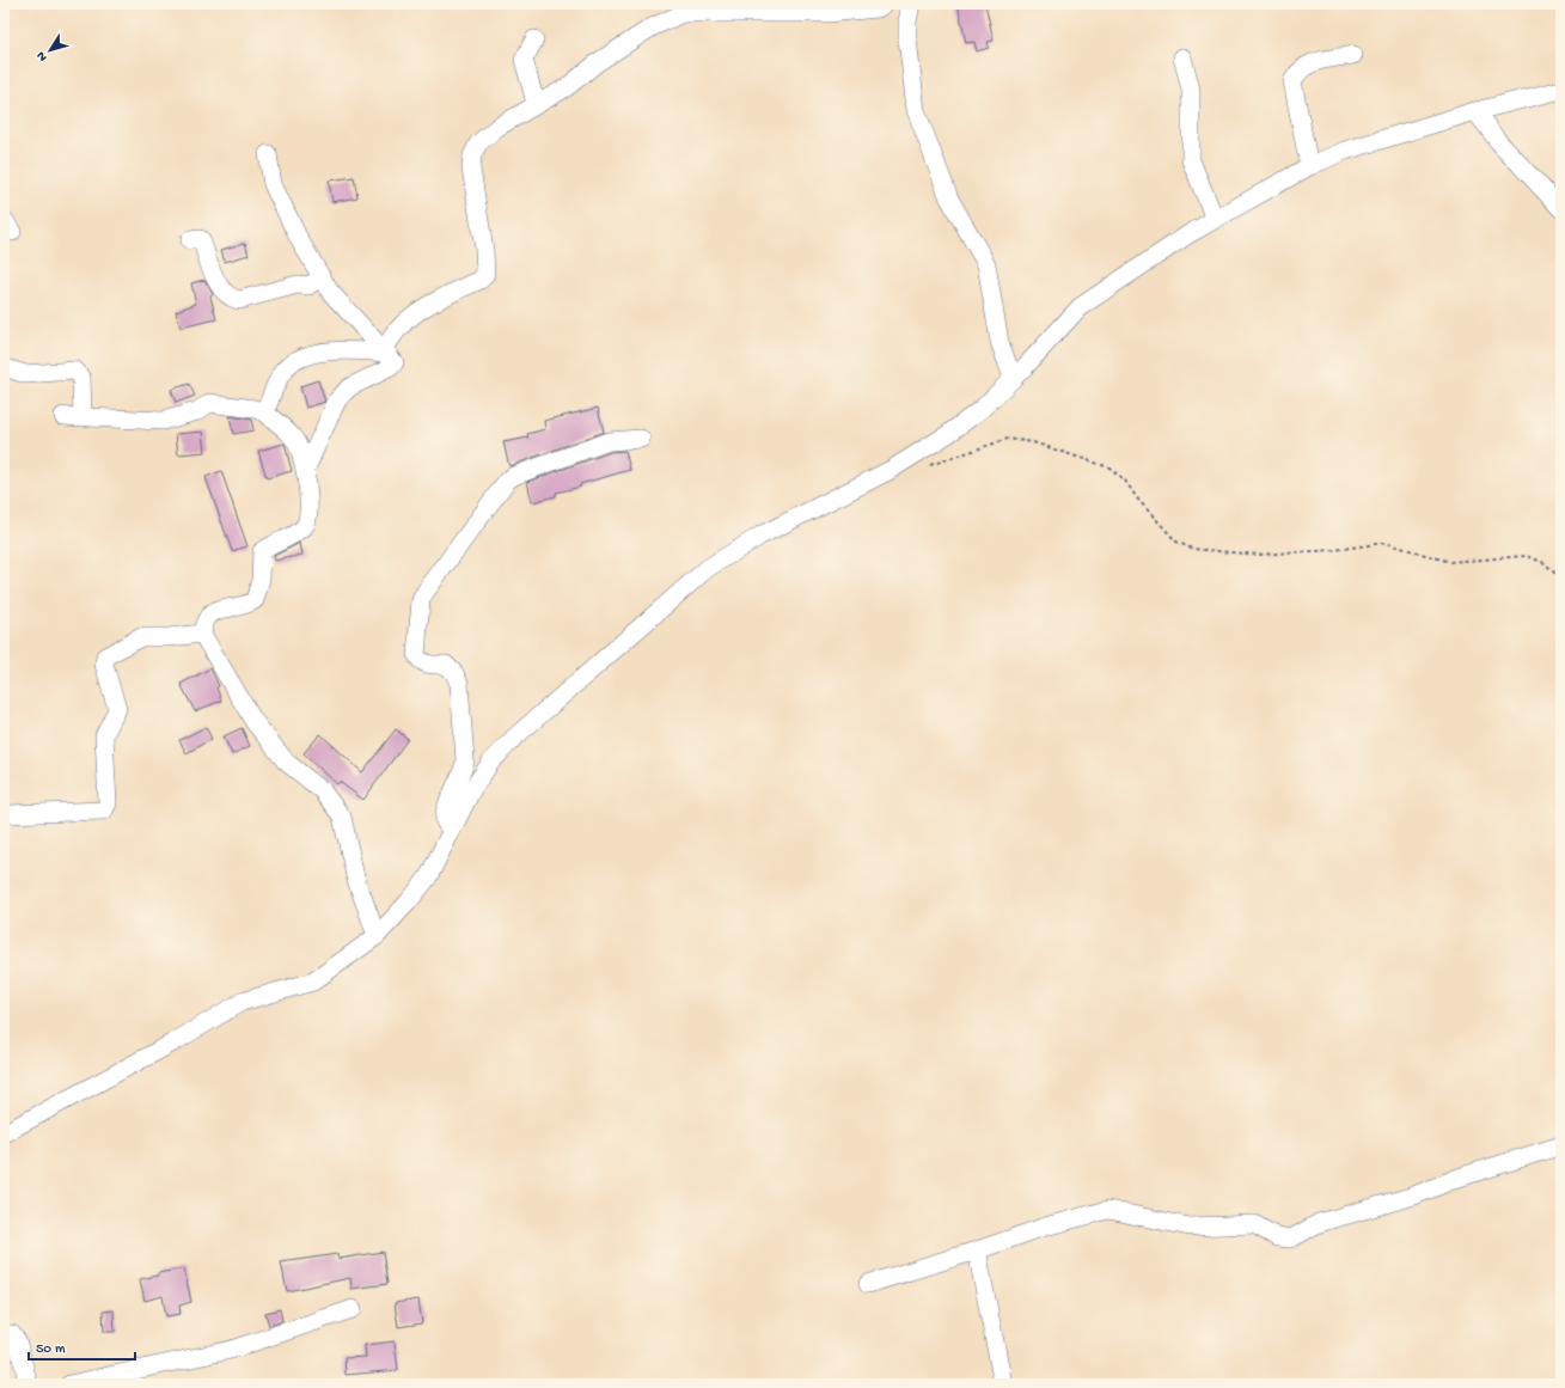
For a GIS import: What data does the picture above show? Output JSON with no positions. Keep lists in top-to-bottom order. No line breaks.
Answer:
{"scale_bar":"50 m","north":"bottom left"}
